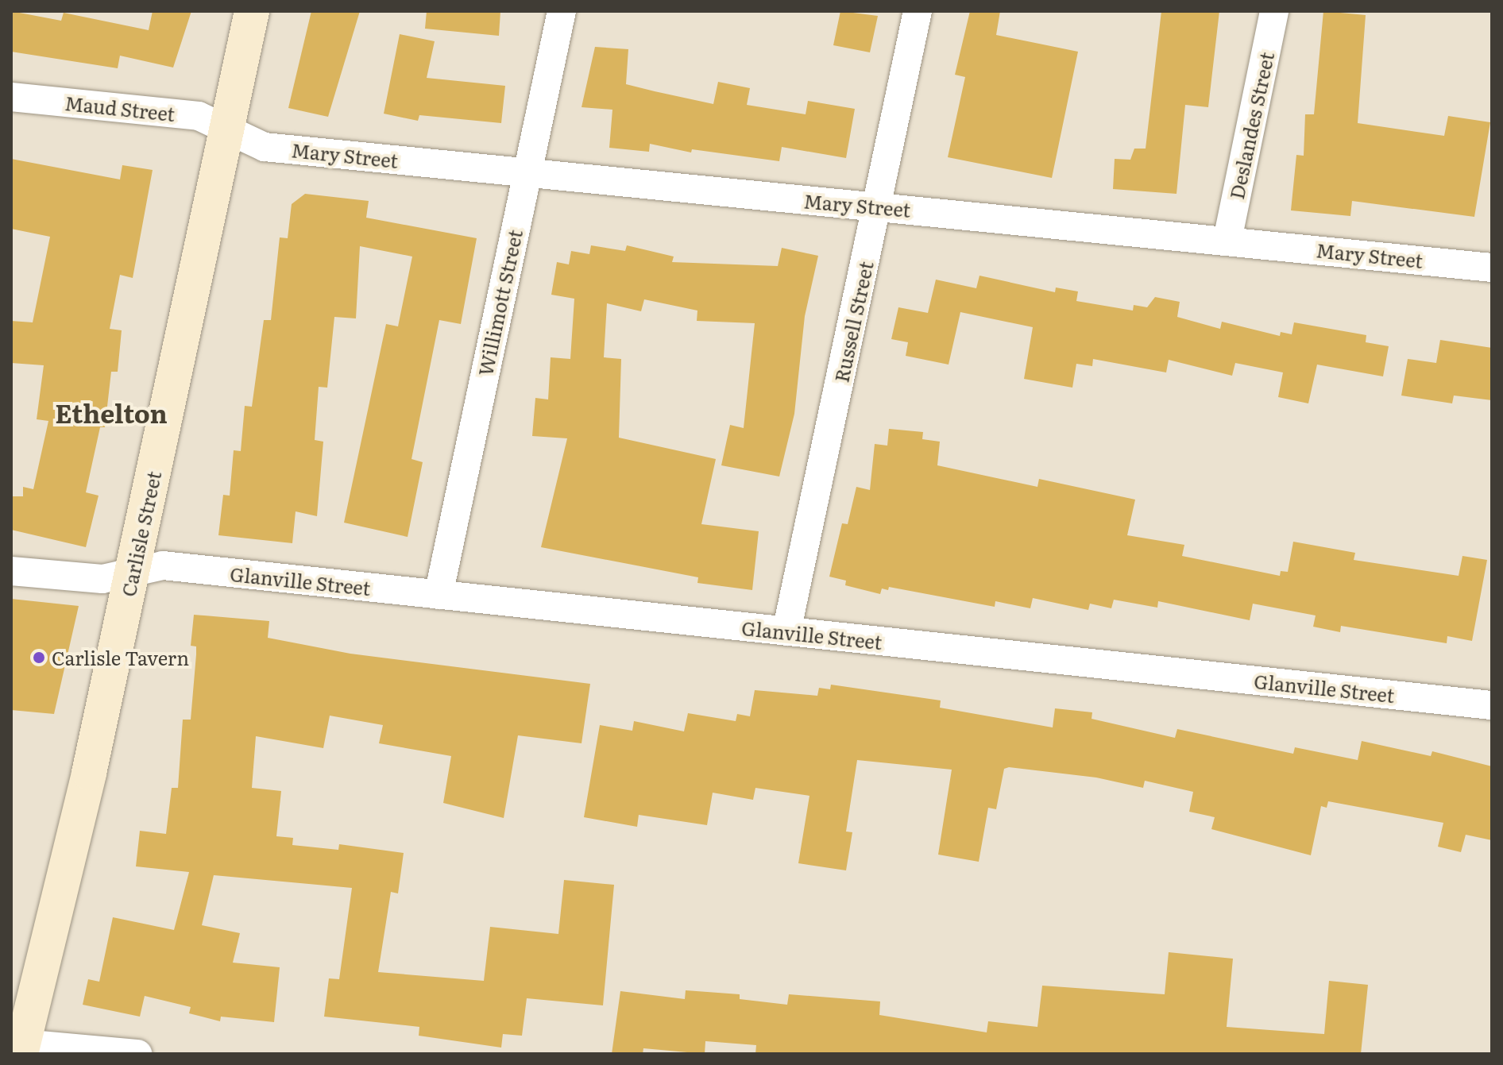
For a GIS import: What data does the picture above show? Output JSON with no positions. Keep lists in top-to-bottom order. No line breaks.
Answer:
{"streets":{"street":["Maud Street","Deslandes Street","Mary Street","Willimott Street","Russell Street","Carlisle Street","Glanville Street"]},"crossings":[["Maud Street","Mary Street"],["Maud Street","Carlisle Street"],["Deslandes Street","Mary Street"],["Mary Street","Willimott Street"],["Mary Street","Russell Street"],["Mary Street","Carlisle Street"],["Willimott Street","Glanville Street"],["Russell Street","Glanville Street"],["Carlisle Street","Glanville Street"]],"districts":["Ethelton"],"places":["Carlisle Tavern"]}
